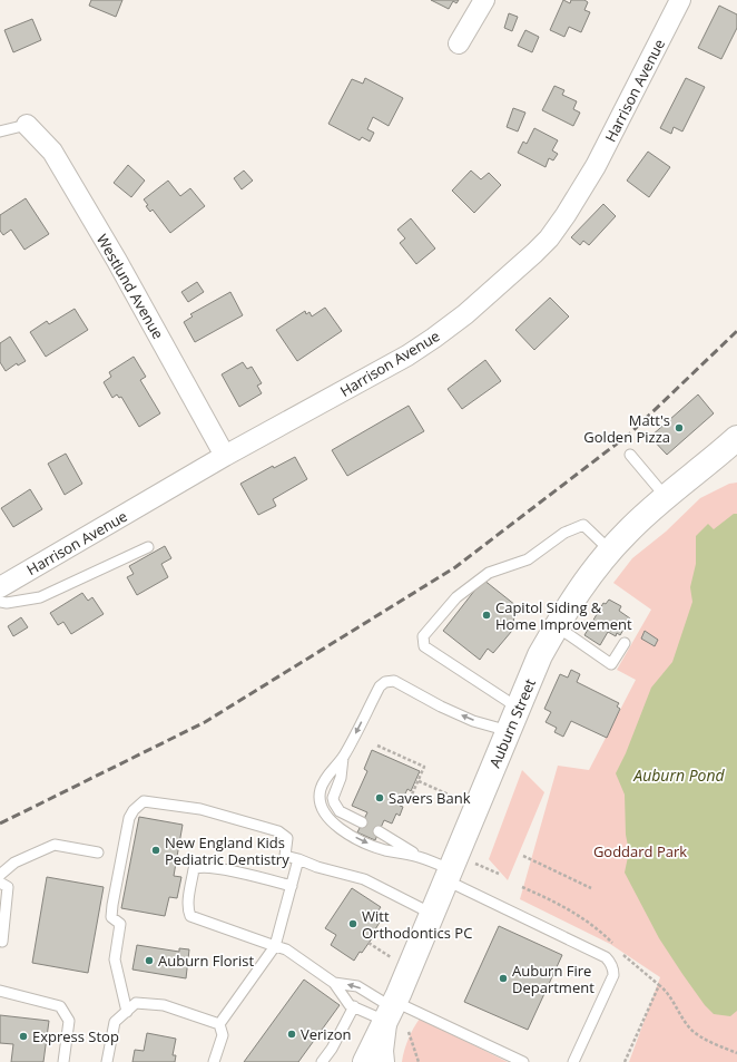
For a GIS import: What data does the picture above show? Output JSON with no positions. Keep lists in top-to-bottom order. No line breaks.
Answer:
{"streets":{"street":["Harrison Avenue","Westlund Avenue","Auburn Street"]},"crossings":[["Harrison Avenue","Westlund Avenue"]],"water":["Auburn Pond"],"parks":["Goddard Park"],"places":["Matt's Golden Pizza","Capitol Siding & Home Improvement","Savers Bank","New England Kids Pediatric Dentistry","Witt Orthodontics PC","Auburn Florist","Auburn Fire Department","Verizon","Express Stop"]}
